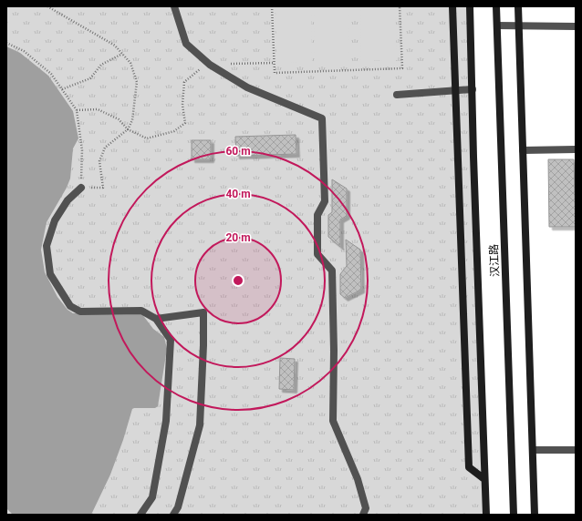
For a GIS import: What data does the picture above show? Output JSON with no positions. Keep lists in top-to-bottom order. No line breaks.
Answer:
{"streets":{"main road":["汉江路"]},"rings":["60 m","40 m","20 m"]}
